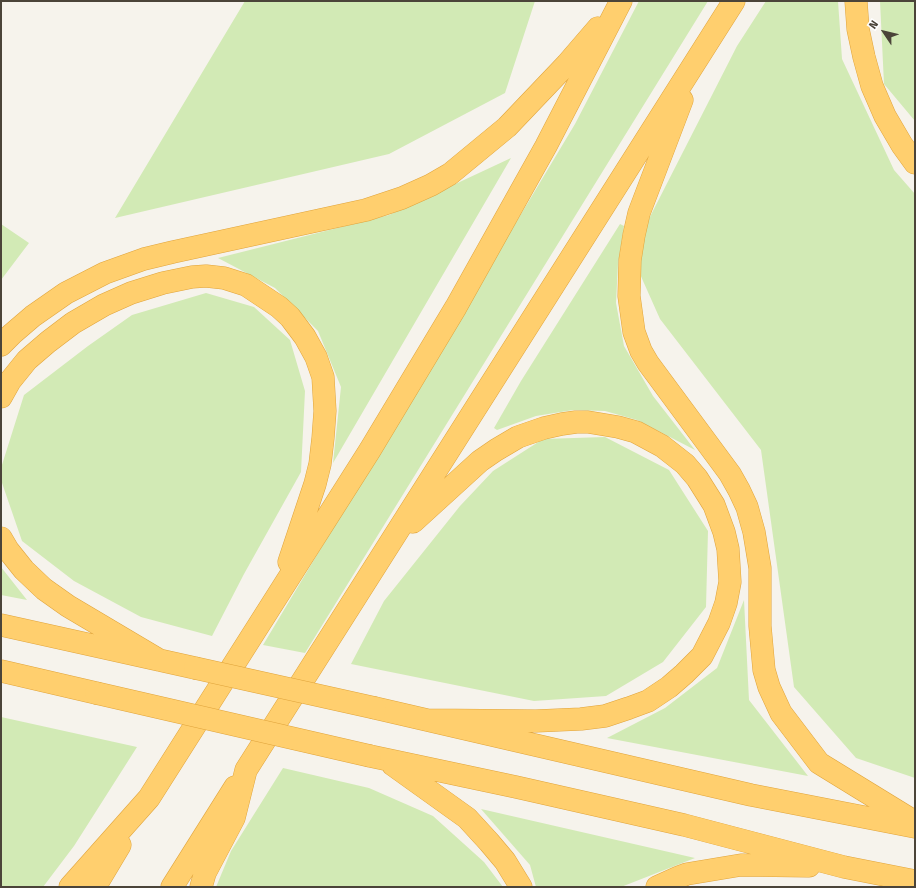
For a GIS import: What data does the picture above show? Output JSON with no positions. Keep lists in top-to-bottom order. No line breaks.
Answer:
{"north":"top left"}
